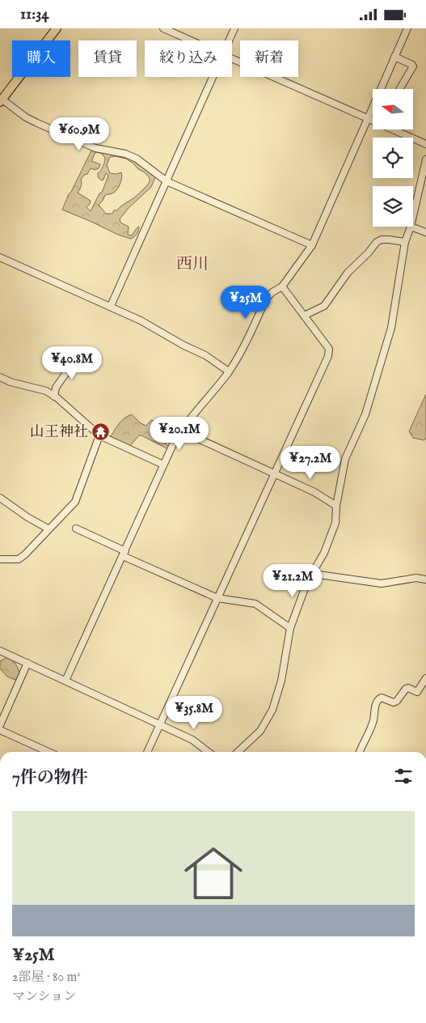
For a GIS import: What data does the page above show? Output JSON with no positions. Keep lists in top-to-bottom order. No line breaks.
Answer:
{"districts":["西川"],"places":{"temple":["山王神社"]},"north":"left","page":{"status":"11:34","chip":["購入","賃貸","絞り込み","新着"],"price":["¥60.9M","¥25M","¥40.8M","¥20.1M","¥27.2M","¥21.2M","¥35.8M"],"heading":"7件の物件","list":[{"name":"¥25M","note":"2部屋 · 80 m² · マンション"}]}}
